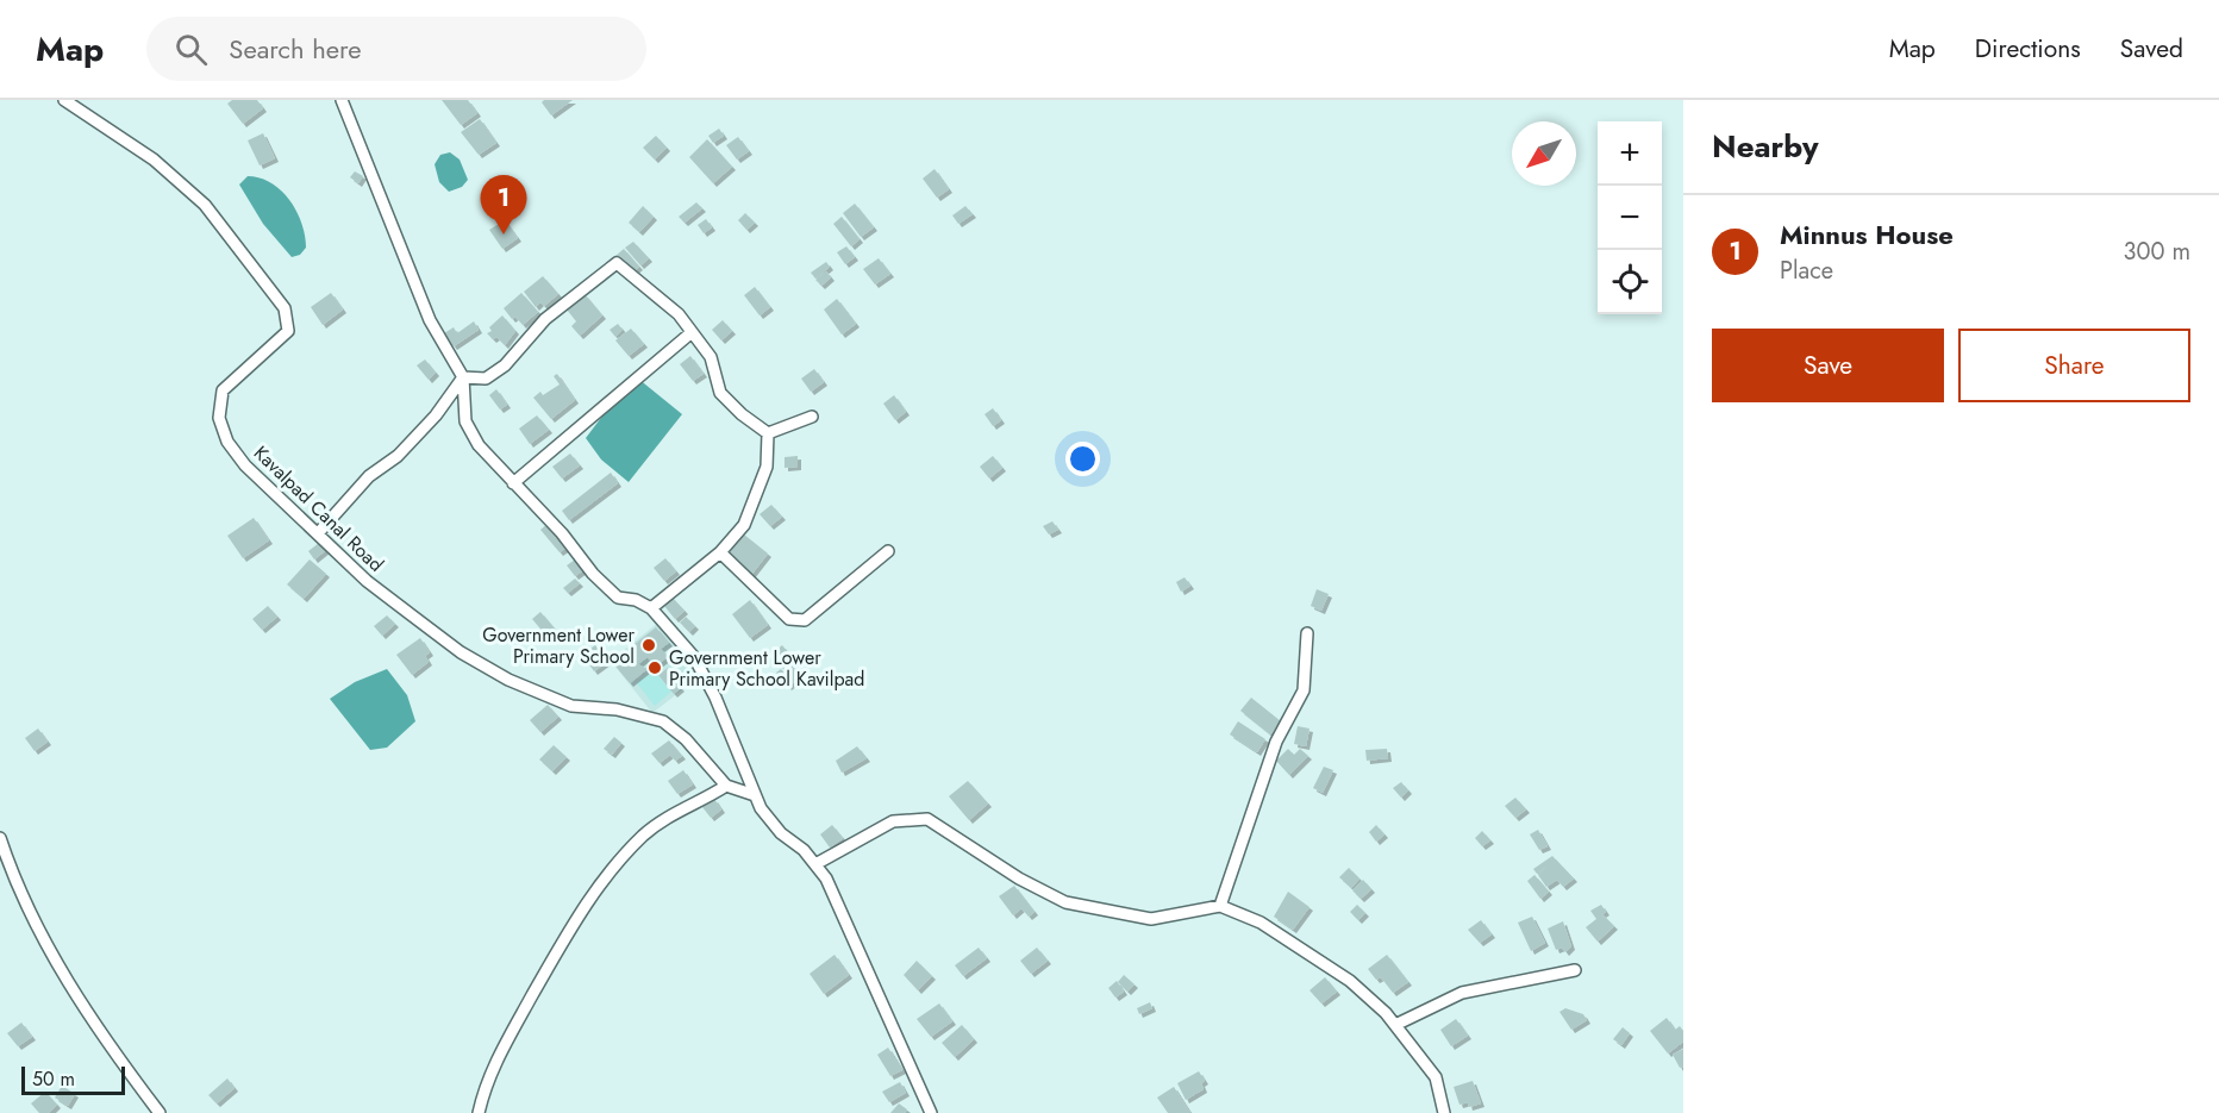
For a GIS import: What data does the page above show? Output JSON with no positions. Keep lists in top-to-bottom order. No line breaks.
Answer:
{"streets":{"street":["Kavalpad Canal Road"]},"places":["Government Lower Primary School","Government Lower Primary School Kavilpad"],"scale_bar":"50 m","north":"bottom left","page":{"header":"Map","search":"Search here","nav":["Map","Directions","Saved"],"heading":"Nearby","map_buttons":["+","−"],"pins":"1","list":[{"mark":"1","name":"Minnus House","note":"Place","value":"300 m"}],"buttons":["Save","Share"],"scale":"50 m"}}
